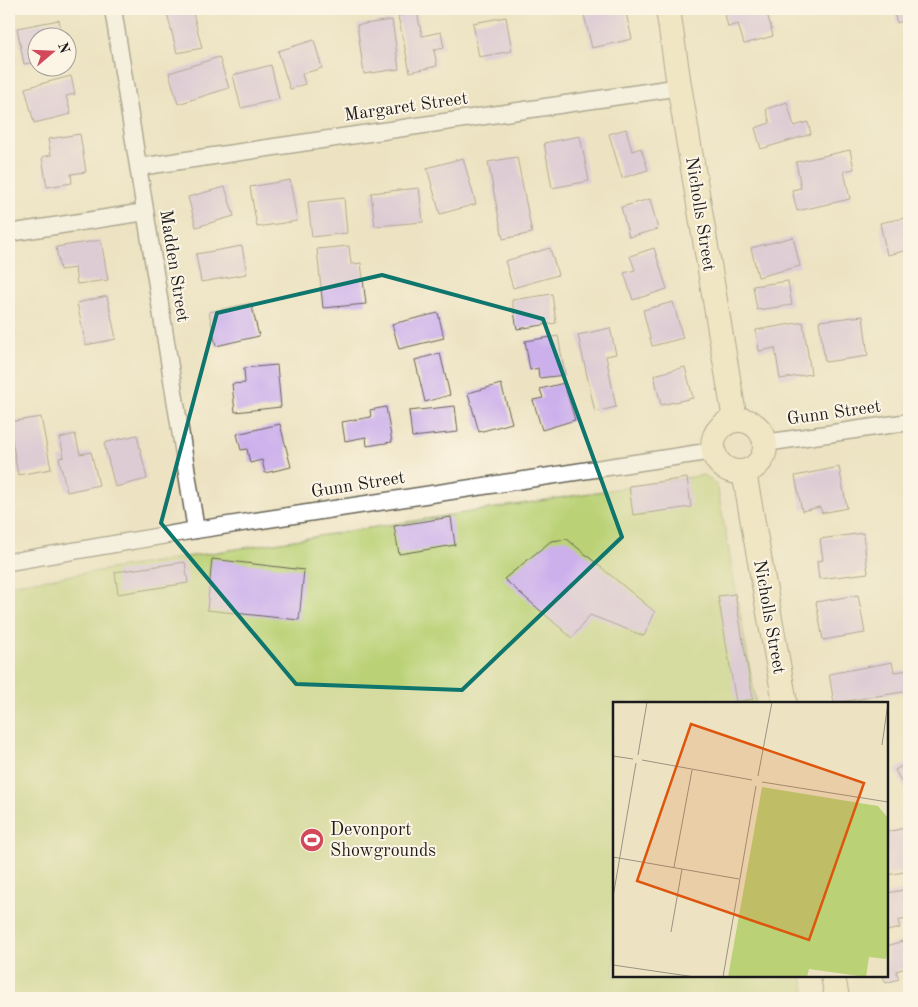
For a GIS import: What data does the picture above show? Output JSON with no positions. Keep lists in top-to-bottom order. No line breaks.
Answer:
{"streets":{"street":["Margaret Street","Nicholls Street","Madden Street","Gunn Street"]},"crossings":[["Margaret Street","Nicholls Street"],["Margaret Street","Madden Street"],["Nicholls Street","Gunn Street"],["Madden Street","Gunn Street"]],"places":{"sports":["Devonport Showgrounds"]},"north":"right"}
